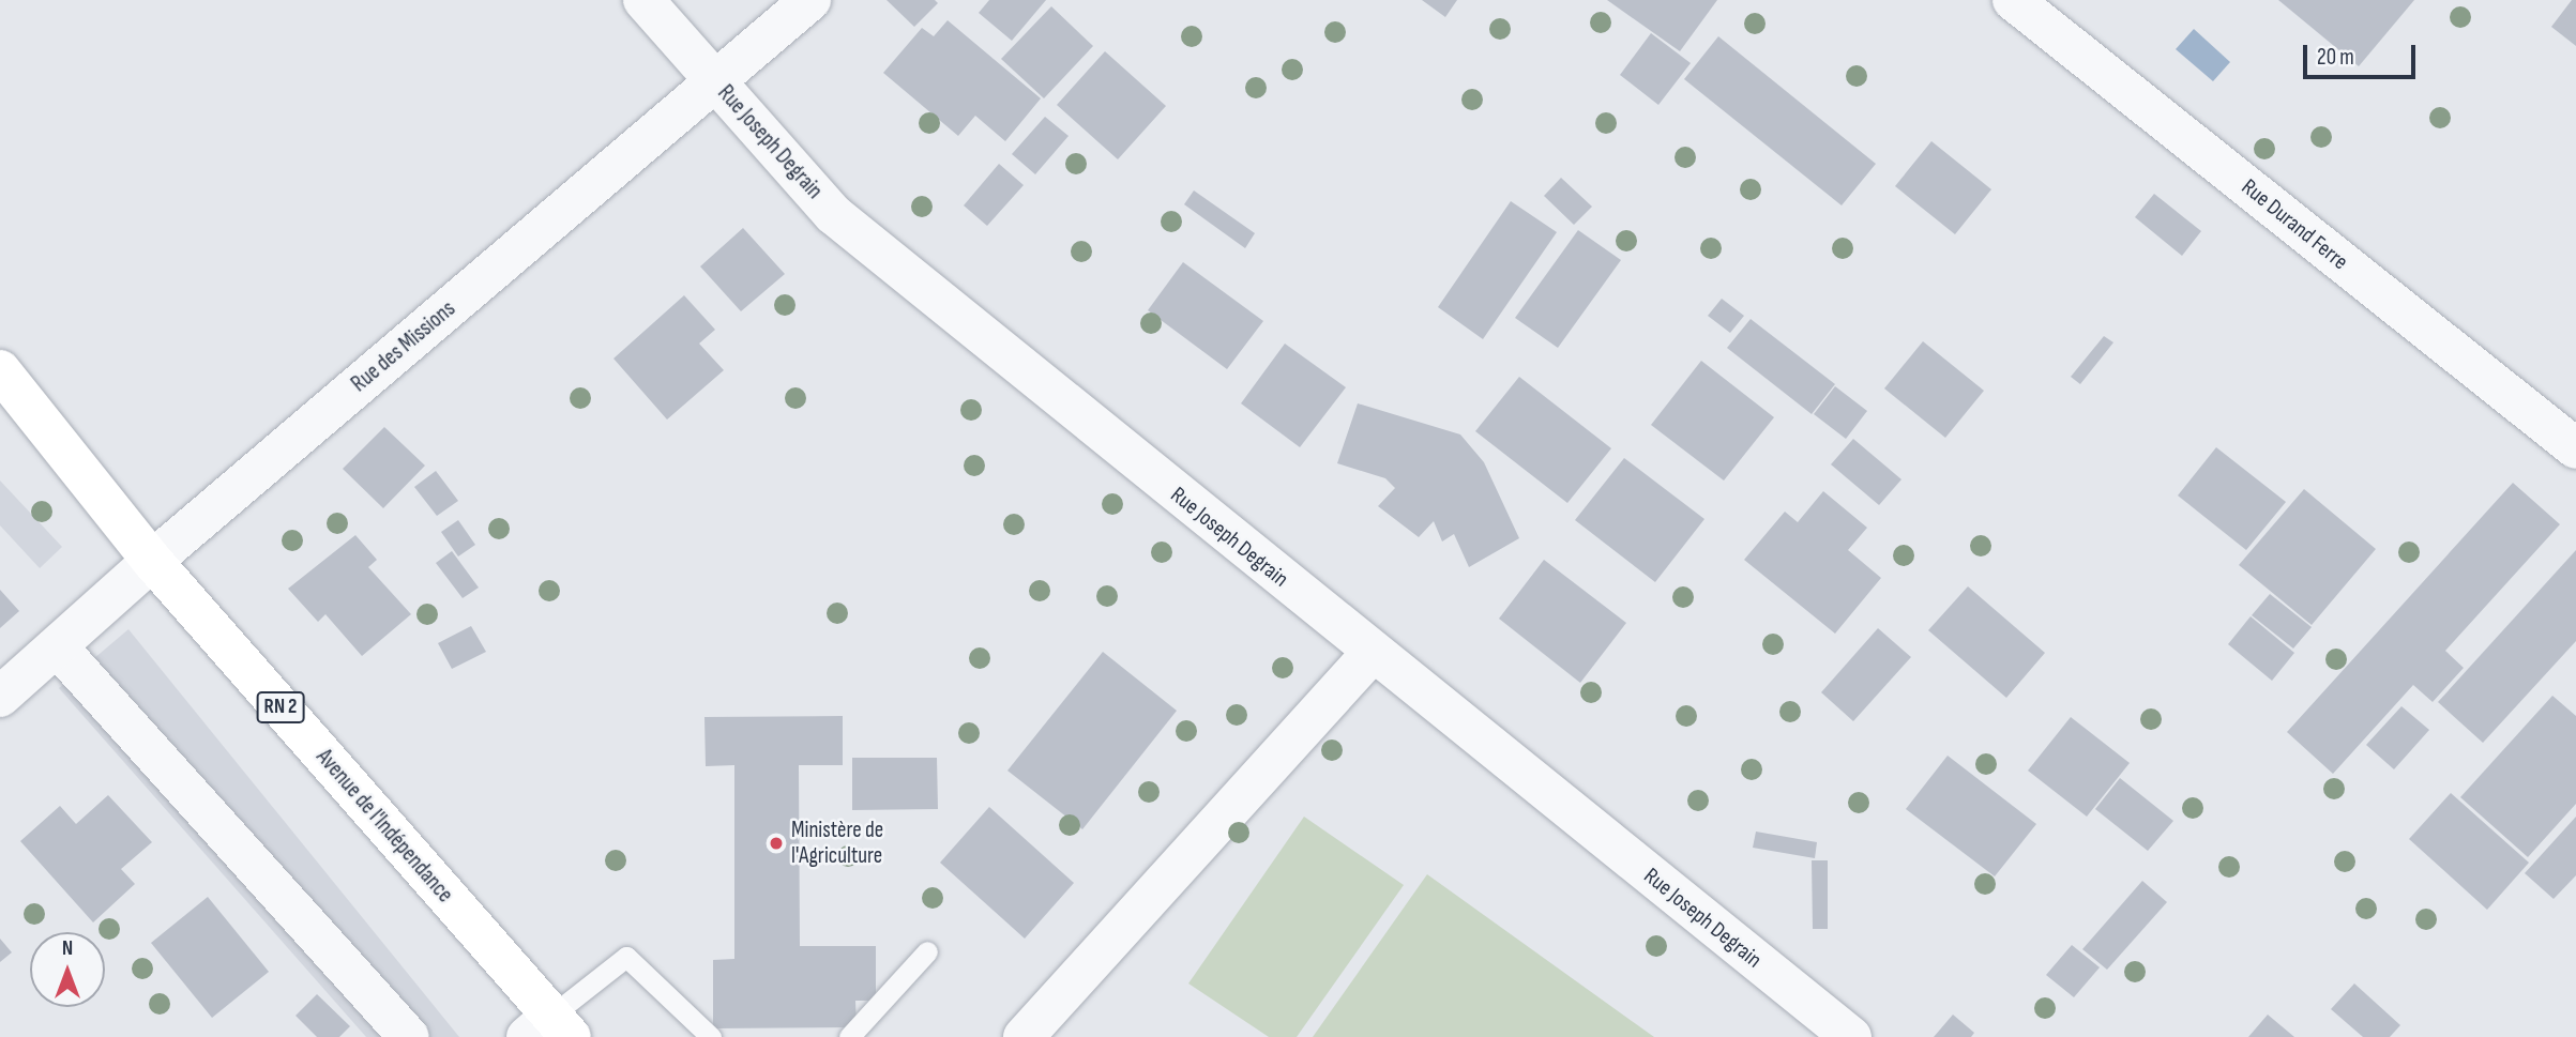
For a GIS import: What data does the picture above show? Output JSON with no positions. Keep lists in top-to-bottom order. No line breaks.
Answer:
{"streets":{"main road":["RN 2","Avenue de l'Indépendance"],"street":["Rue Joseph Degrain","Rue Durand Ferre","Rue des Missions"]},"crossings":[["Rue Joseph Degrain","Rue des Missions"],["Rue des Missions","Avenue de l'Indépendance"]],"places":["Ministère de l'Agriculture"],"scale_bar":"20 m","north":"top"}
